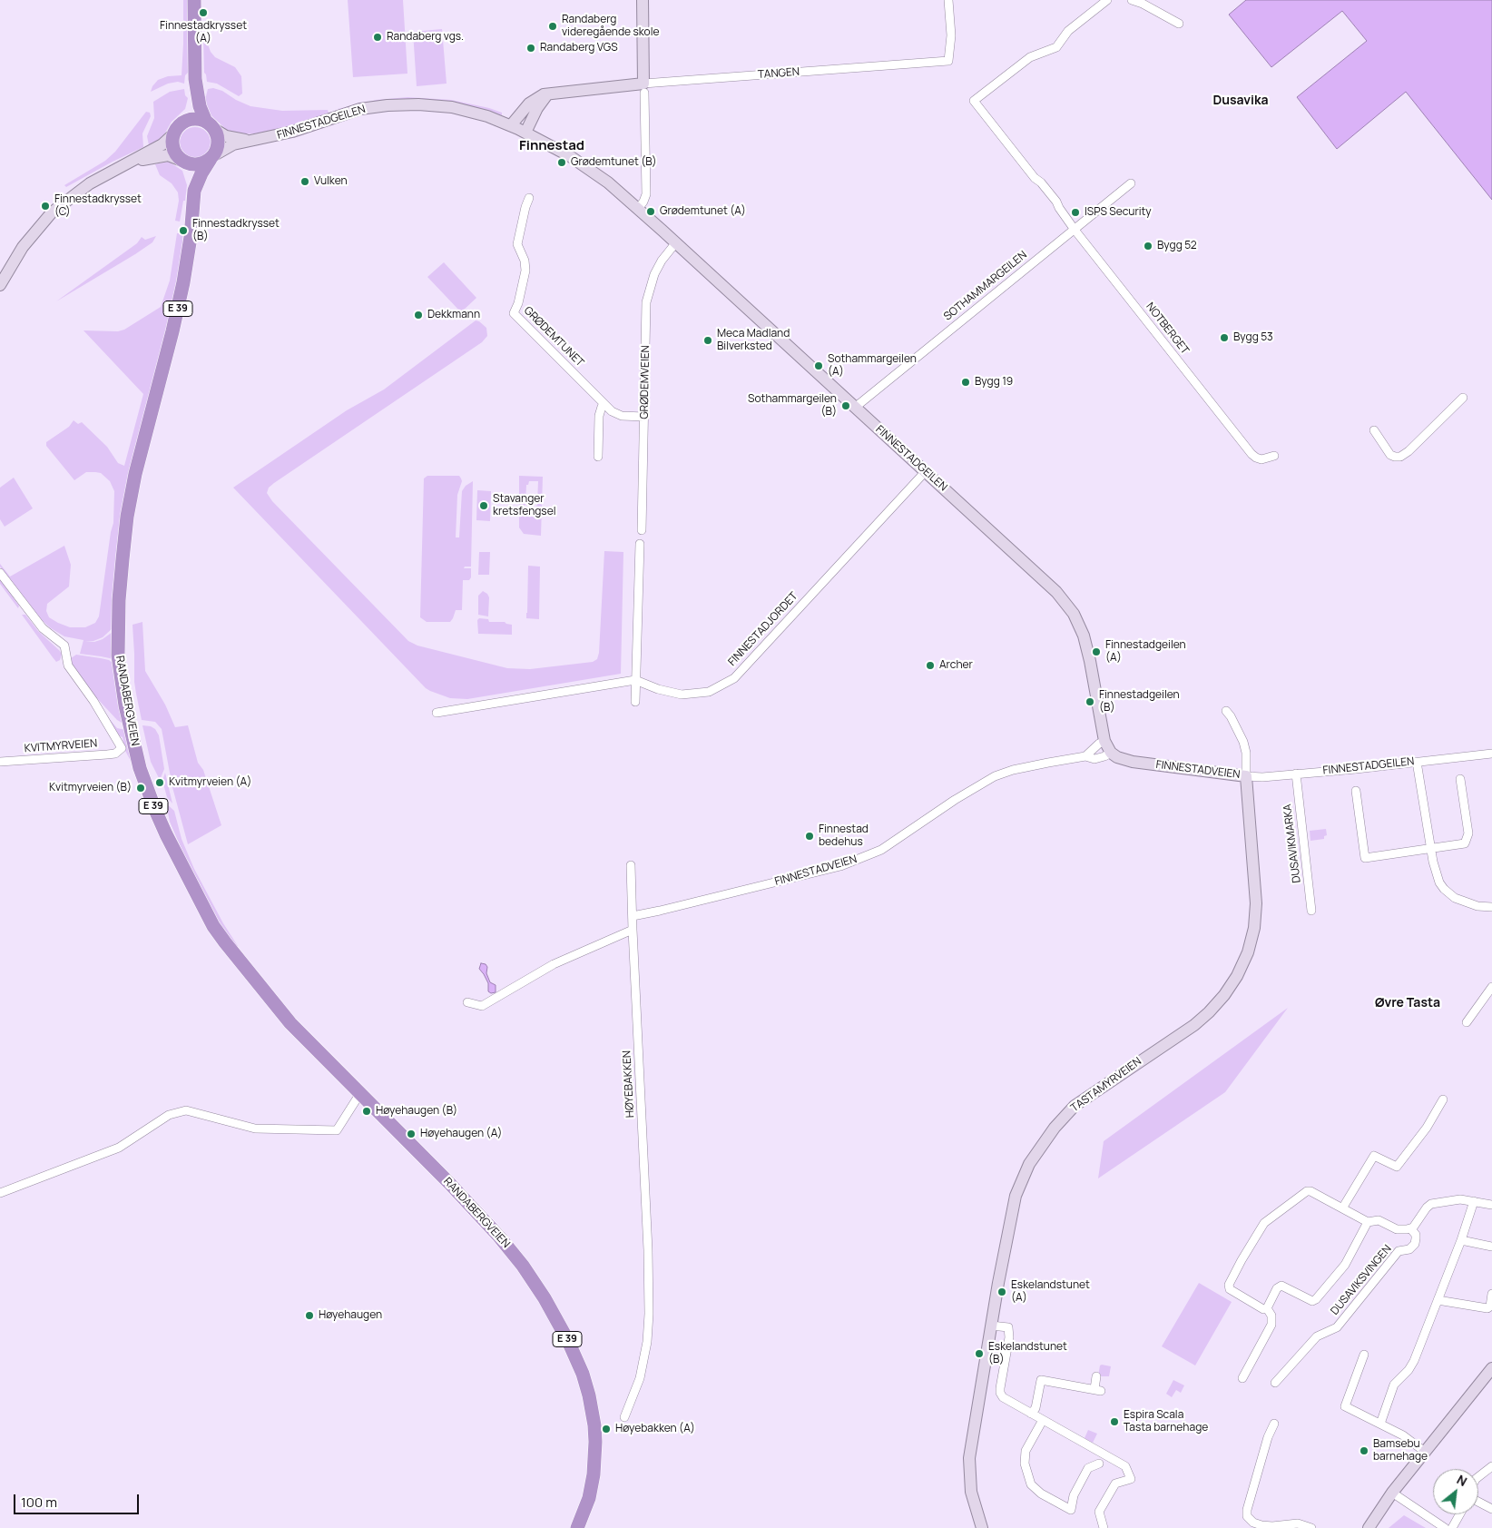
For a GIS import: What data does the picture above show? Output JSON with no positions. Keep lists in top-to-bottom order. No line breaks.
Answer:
{"streets":{"highway":["E 39","RANDABERGVEIEN"],"main road":["TANGEN","FINNESTADGEILEN","FINNESTADVEIEN","TASTAMYRVEIEN"],"street":["SOTHAMMARGEILEN","NOTBERGET","GRØDEMTUNET","GRØDEMVEIEN","FINNESTADJORDET","KVITMYRVEIEN","DUSAVIKMARKA","HØYEBAKKEN","DUSAVIKSVINGEN"]},"crossings":[["FINNESTADGEILEN","SOTHAMMARGEILEN"],["FINNESTADGEILEN","E 39"],["FINNESTADGEILEN","GRØDEMVEIEN"],["FINNESTADGEILEN","FINNESTADJORDET"],["FINNESTADGEILEN","RANDABERGVEIEN"],["FINNESTADGEILEN","FINNESTADVEIEN"],["FINNESTADGEILEN","DUSAVIKMARKA"],["FINNESTADGEILEN","TASTAMYRVEIEN"],["SOTHAMMARGEILEN","NOTBERGET"],["E 39","RANDABERGVEIEN"],["GRØDEMTUNET","GRØDEMVEIEN"],["RANDABERGVEIEN","KVITMYRVEIEN"],["FINNESTADVEIEN","TASTAMYRVEIEN"]],"districts":["Dusavika","Finnestad","Øvre Tasta"],"places":["Finnestadkrysset (A)","Randaberg videregående skole","Randaberg vgs.","Randaberg VGS","Grødemtunet (B)","Vulken","Finnestadkrysset (C)","Grødemtunet (A)","ISPS Security","Finnestadkrysset (B)","Bygg 52","Dekkmann","Bygg 53","Meca Madland Bilverksted","Sothammargeilen (A)","Bygg 19","Sothammargeilen (B)","Stavanger kretsfengsel","Finnestadgeilen (A)","Archer","Finnestadgeilen (B)","Kvitmyrveien (A)","Kvitmyrveien (B)","Finnestad bedehus","Høyehaugen (B)","Høyehaugen (A)","Eskelandstunet (A)","Høyehaugen","Eskelandstunet (B)","Espira Scala Tasta barnehage","Høyebakken (A)","Bamsebu barnehage"],"scale_bar":"100 m","north":"top right"}
